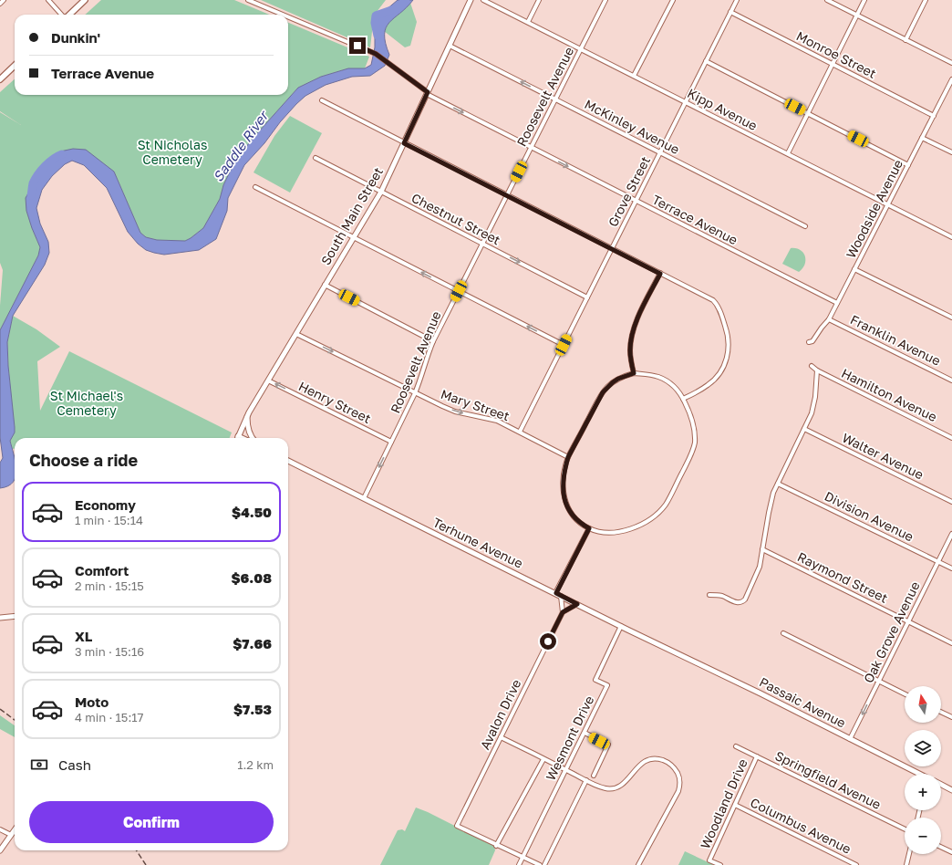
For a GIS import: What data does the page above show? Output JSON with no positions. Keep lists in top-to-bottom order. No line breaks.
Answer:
{"streets":{"street":["Monroe Street","Roosevelt Avenue","Kipp Avenue","McKinley Avenue","Grove Street","Woodside Avenue","South Main Street","Chestnut Street","Terrace Avenue","Franklin Avenue","Hamilton Avenue","Henry Street","Mary Street","Walter Avenue","Division Avenue","Terhune Avenue","Raymond Street","Oak Grove Avenue","Passaic Avenue","Avalon Drive","Wesmont Drive","Springfield Avenue","Woodland Drive","Columbus Avenue"]},"crossings":[["Monroe Street","Grove Street"],["Monroe Street","Woodside Avenue"],["Roosevelt Avenue","Kipp Avenue"],["Roosevelt Avenue","McKinley Avenue"],["Roosevelt Avenue","Chestnut Street"],["Roosevelt Avenue","Terrace Avenue"],["Roosevelt Avenue","Henry Street"],["Roosevelt Avenue","Mary Street"],["Roosevelt Avenue","Terhune Avenue"],["Kipp Avenue","Grove Street"],["Kipp Avenue","Woodside Avenue"],["McKinley Avenue","Grove Street"],["McKinley Avenue","South Main Street"],["Grove Street","Chestnut Street"],["Grove Street","Terrace Avenue"],["Grove Street","Mary Street"],["Woodside Avenue","Terrace Avenue"],["Woodside Avenue","Franklin Avenue"],["South Main Street","Chestnut Street"],["South Main Street","Terrace Avenue"],["South Main Street","Henry Street"],["South Main Street","Mary Street"],["Division Avenue","Oak Grove Avenue"],["Terhune Avenue","Passaic Avenue"],["Terhune Avenue","Wesmont Drive"],["Raymond Street","Oak Grove Avenue"],["Oak Grove Avenue","Passaic Avenue"],["Springfield Avenue","Woodland Drive"],["Woodland Drive","Columbus Avenue"]],"one_way":["Chestnut Street","Terrace Avenue","Henry Street","Mary Street"],"water":["Saddle River"],"parks":["St Nicholas Cemetery","St Michael's Cemetery"],"north":"top","page":{"banner":["Dunkin'","Terrace Avenue"],"heading":"Choose a ride","list":[{"name":"Economy","note":"1 min · 15:14","value":"$4.50"},{"name":"Comfort","note":"2 min · 15:15","value":"$6.08"},{"name":"XL","note":"3 min · 15:16","value":"$7.66"},{"name":"Moto","note":"4 min · 15:17","value":"$7.53"}],"map_buttons":["+","−"],"pay":["Cash","1.2 km"],"buttons":"Confirm"}}
